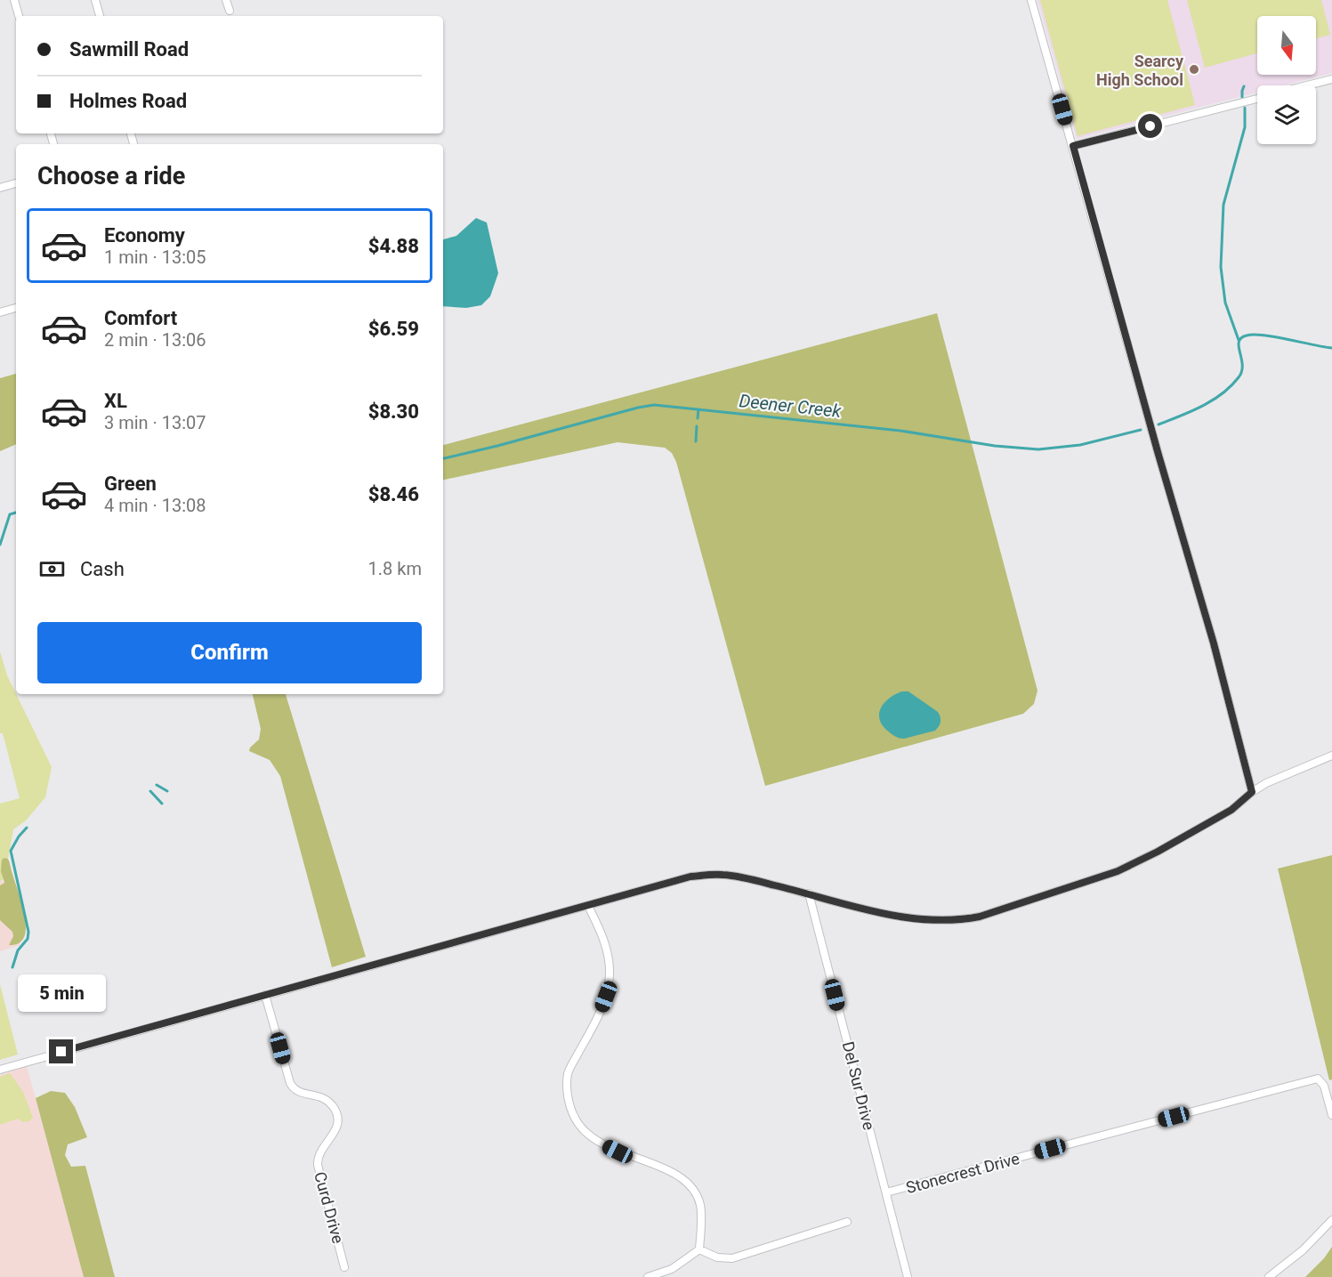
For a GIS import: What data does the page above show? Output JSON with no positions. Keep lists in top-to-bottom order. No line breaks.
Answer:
{"streets":{"street":["Del Sur Drive","Stonecrest Drive","Curd Drive"]},"crossings":[["Del Sur Drive","Stonecrest Drive"]],"water":["Deener Creek"],"places":["Searcy High School"],"north":"bottom","page":{"banner":["Sawmill Road","Holmes Road"],"heading":"Choose a ride","list":[{"name":"Economy","note":"1 min · 13:05","value":"$4.88"},{"name":"Comfort","note":"2 min · 13:06","value":"$6.59"},{"name":"XL","note":"3 min · 13:07","value":"$8.30"},{"name":"Green","note":"4 min · 13:08","value":"$8.46"}],"pay":["Cash","1.8 km"],"buttons":"Confirm","bubble":"5 min"}}
